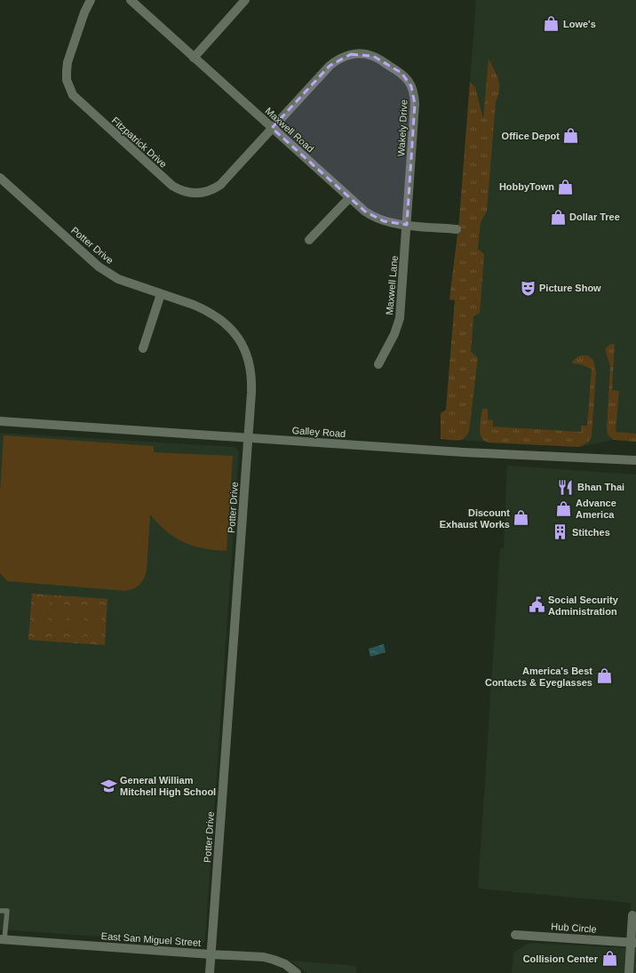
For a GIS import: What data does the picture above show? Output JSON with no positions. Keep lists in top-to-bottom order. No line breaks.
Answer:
{"streets":{"street":["Wakely Drive","Maxwell Road","Fitzpatrick Drive","Potter Drive","Maxwell Lane","Galley Road","Hub Circle","East San Miguel Street"]},"crossings":[["Wakely Drive","Maxwell Road"],["Wakely Drive","Fitzpatrick Drive"],["Wakely Drive","Maxwell Lane"],["Maxwell Road","Fitzpatrick Drive"],["Maxwell Road","Maxwell Lane"],["Potter Drive","Galley Road"],["Potter Drive","East San Miguel Street"]],"places":{"shop":["Lowe's","Office Depot","HobbyTown","Dollar Tree","Advance America","Discount Exhaust Works","America's Best Contacts & Eyeglasses","Collision Center"],"theatre":["Picture Show"],"restaurant":["Bhan Thai"],"building":["Stitches"],"public building":["Social Security Administration"],"school or university":["General William Mitchell High School"]}}
